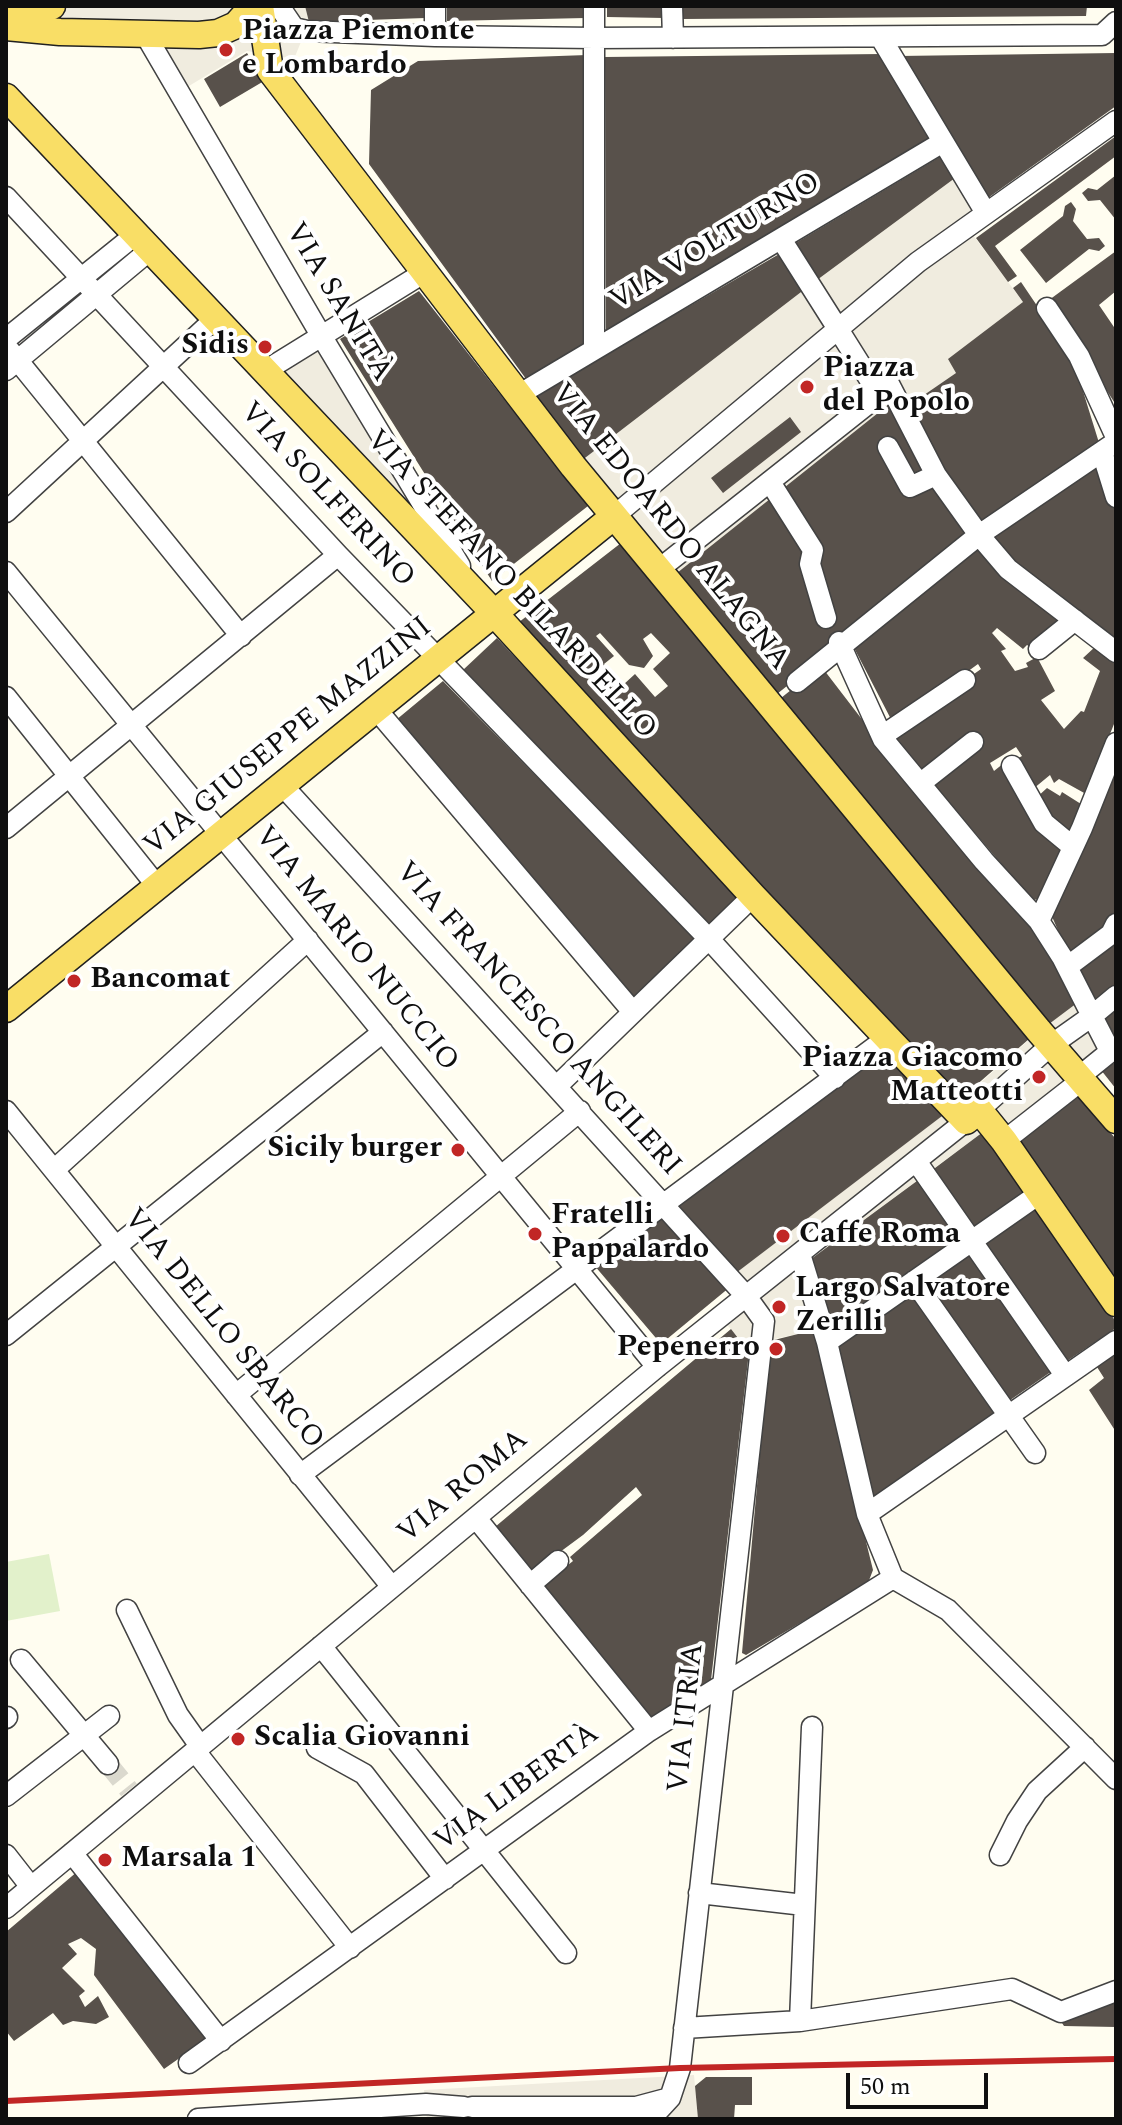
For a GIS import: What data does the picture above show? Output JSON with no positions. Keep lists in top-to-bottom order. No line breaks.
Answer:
{"streets":{"main road":["VIA EDOARDO ALAGNA","VIA STEFANO BILARDELLO","VIA GIUSEPPE MAZZINI"],"street":["VIA VOLTURNO","VIA SANITÀ","VIA SOLFERINO","VIA MARIO NUCCIO","VIA FRANCESCO ANGILERI","VIA DELLO SBARCO","VIA ROMA","VIA ITRIA","VIA LIBERTÀ"]},"crossings":[["VIA VOLTURNO","VIA EDOARDO ALAGNA"],["VIA SANITÀ","VIA STEFANO BILARDELLO"],["VIA SANITÀ","VIA GIUSEPPE MAZZINI"],["VIA SOLFERINO","VIA GIUSEPPE MAZZINI"],["VIA EDOARDO ALAGNA","VIA GIUSEPPE MAZZINI"],["VIA STEFANO BILARDELLO","VIA GIUSEPPE MAZZINI"],["VIA STEFANO BILARDELLO","VIA ROMA"],["VIA GIUSEPPE MAZZINI","VIA MARIO NUCCIO"],["VIA GIUSEPPE MAZZINI","VIA FRANCESCO ANGILERI"],["VIA MARIO NUCCIO","VIA ROMA"],["VIA FRANCESCO ANGILERI","VIA ROMA"],["VIA FRANCESCO ANGILERI","VIA ITRIA"],["VIA DELLO SBARCO","VIA ROMA"],["VIA ITRIA","VIA LIBERTÀ"]],"places":["Piazza Piemonte e Lombardo","Sidis","Piazza del Popolo","Bancomat","Piazza Giacomo Matteotti","Sicily burger","Fratelli Pappalardo","Caffe Roma","Largo Salvatore Zerilli","Pepenerro","Scalia Giovanni","Marsala 1"],"scale_bar":"50 m"}
